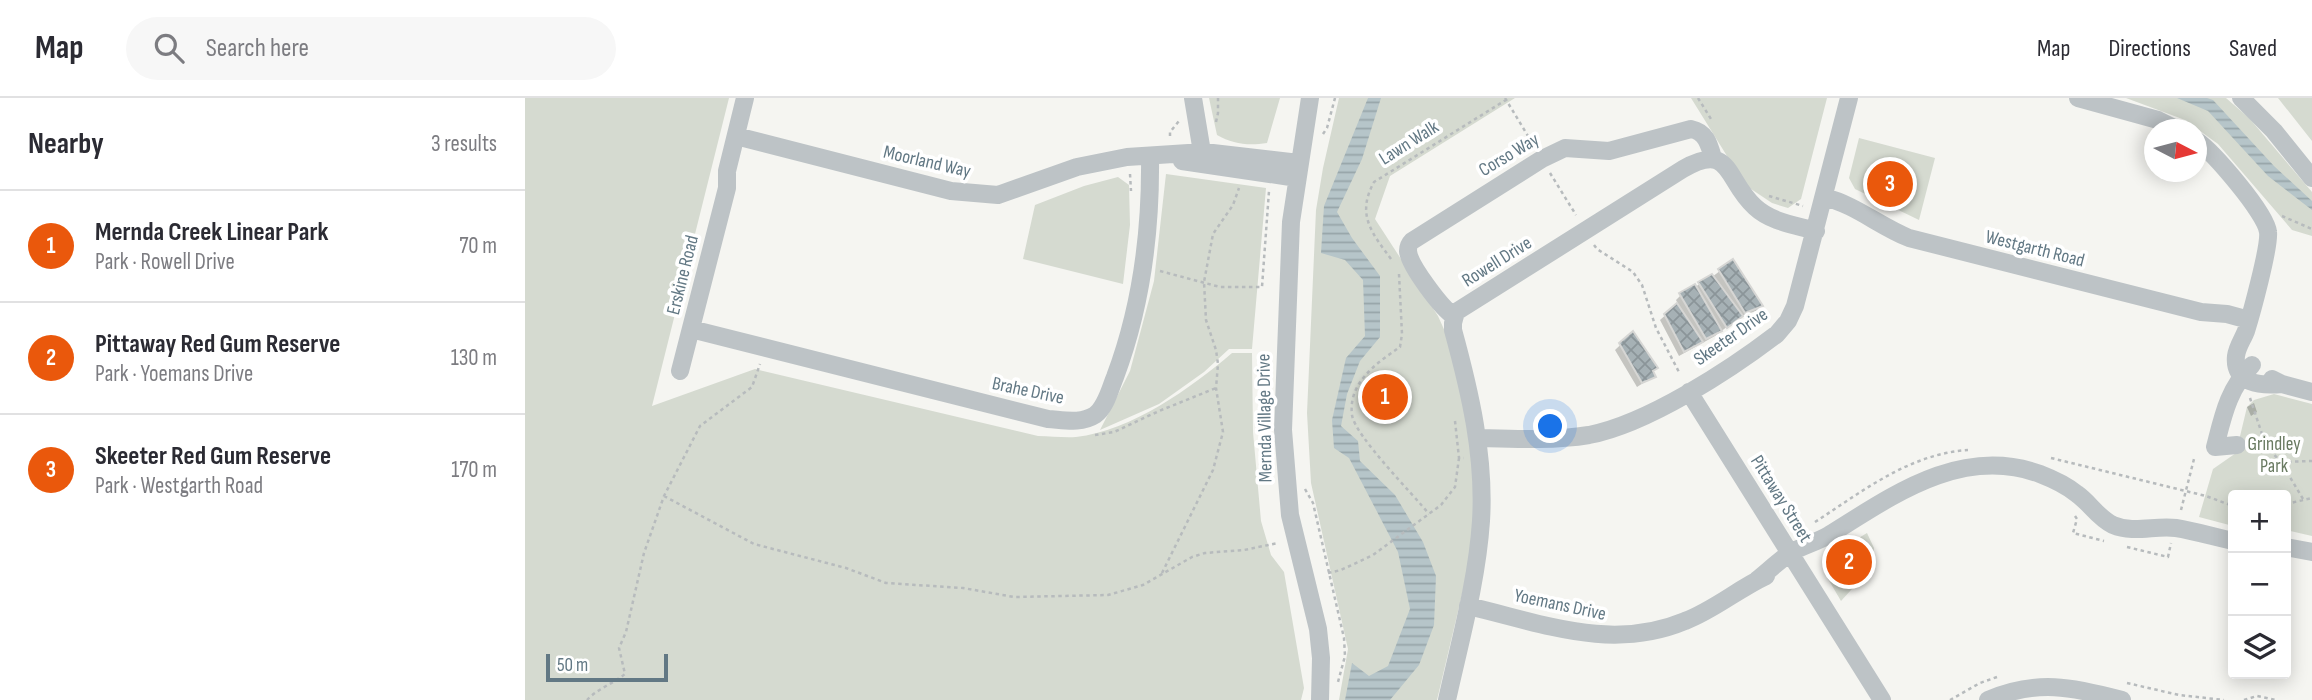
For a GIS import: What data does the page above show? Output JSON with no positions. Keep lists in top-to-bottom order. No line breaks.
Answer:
{"streets":{"street":["Corso Way","Moorland Way","Westgarth Road","Rowell Drive","Erskine Road","Skeeter Drive","Brahe Drive","Mernda Village Drive","Pittaway Street","Yoemans Drive"],"path":["Lawn Walk"]},"crossings":[["Corso Way","Rowell Drive"],["Moorland Way","Erskine Road"],["Moorland Way","Brahe Drive"],["Moorland Way","Mernda Village Drive"],["Westgarth Road","Skeeter Drive"],["Rowell Drive","Skeeter Drive"],["Rowell Drive","Yoemans Drive"],["Erskine Road","Brahe Drive"],["Skeeter Drive","Pittaway Street"],["Pittaway Street","Yoemans Drive"]],"parks":["Grindley Park"],"scale_bar":"50 m","north":"right","page":{"header":"Map","search":"Search here","nav":["Map","Directions","Saved"],"heading":["Nearby","3 results"],"pins":["3","1","2"],"list":[{"mark":"1","name":"Mernda Creek Linear Park","note":"Park · Rowell Drive","value":"70 m"},{"mark":"2","name":"Pittaway Red Gum Reserve","note":"Park · Yoemans Drive","value":"130 m"},{"mark":"3","name":"Skeeter Red Gum Reserve","note":"Park · Westgarth Road","value":"170 m"}],"map_buttons":["+","−"],"scale":"50 m"}}
